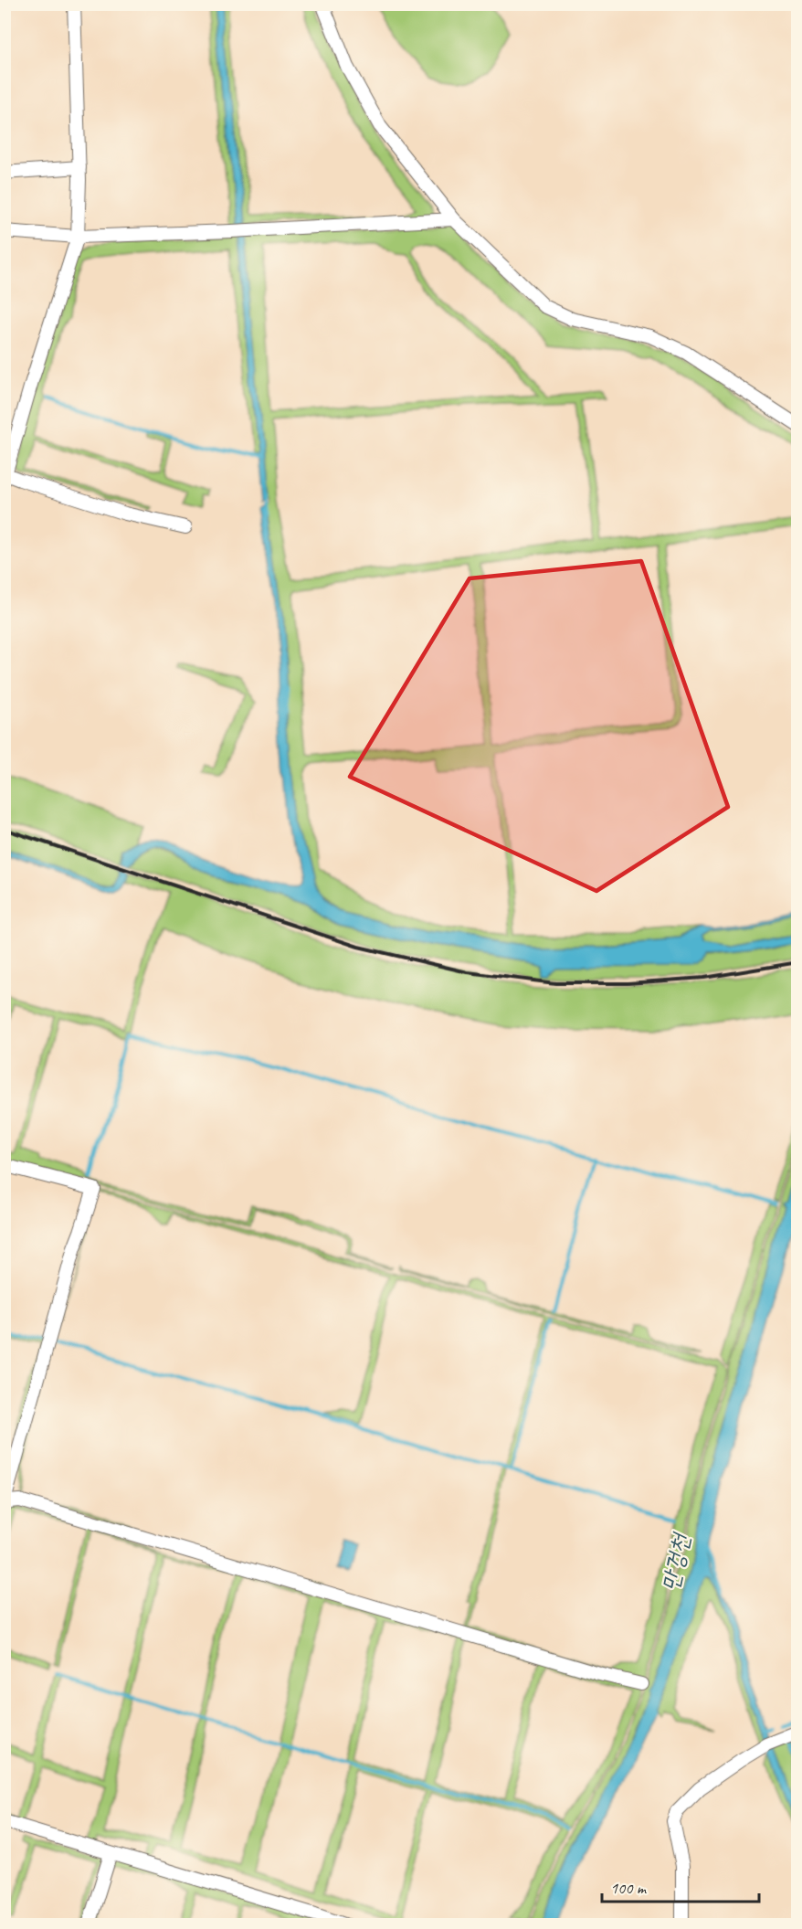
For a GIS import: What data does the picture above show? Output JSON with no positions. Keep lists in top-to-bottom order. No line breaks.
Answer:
{"water":["만겅천"],"scale_bar":"100 m"}
